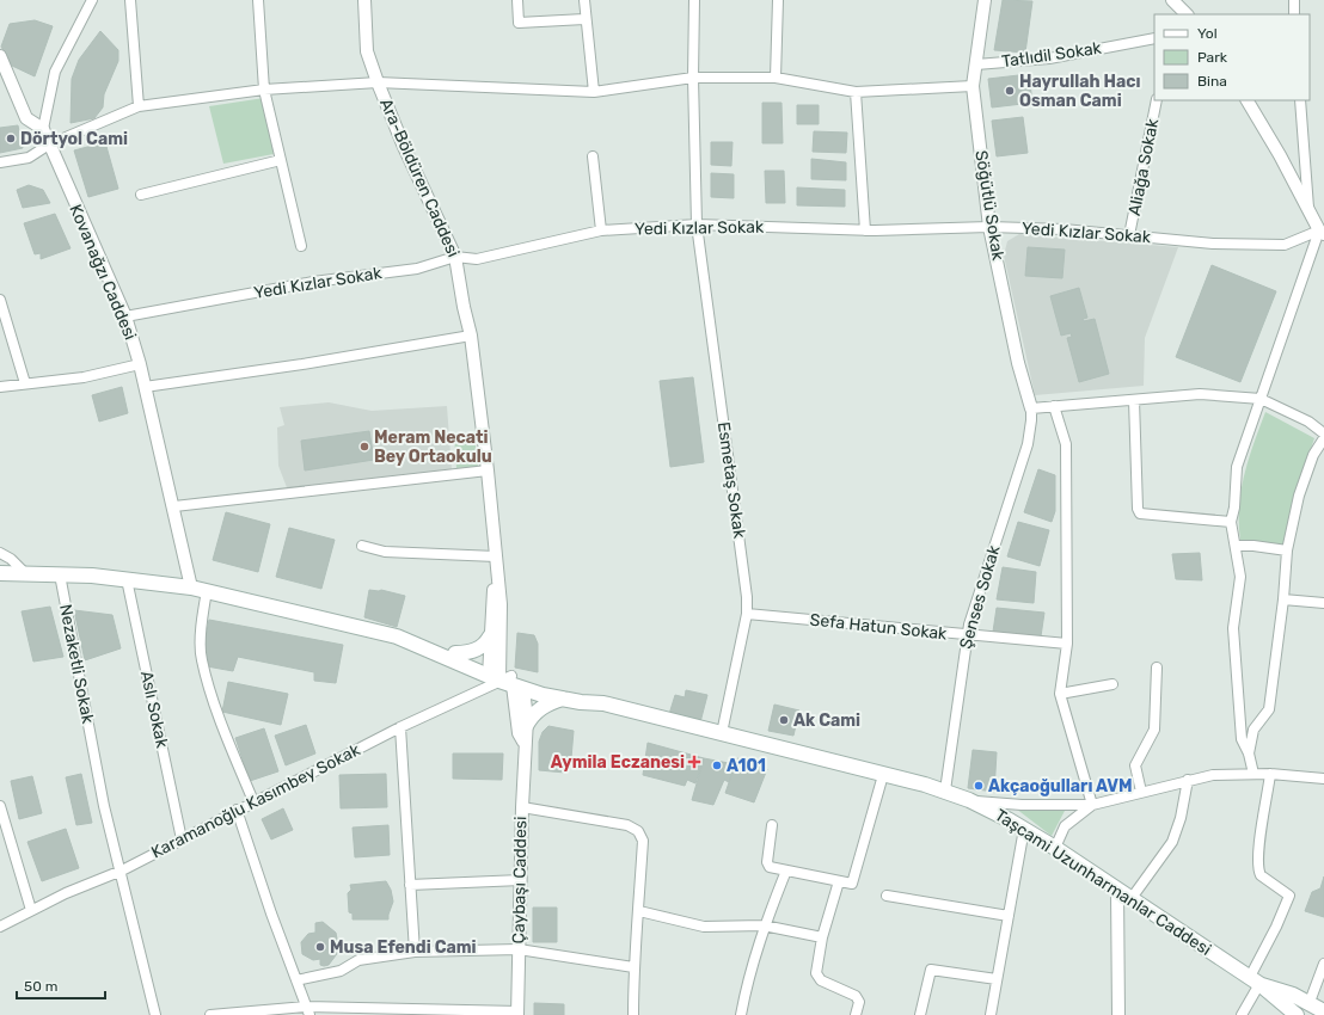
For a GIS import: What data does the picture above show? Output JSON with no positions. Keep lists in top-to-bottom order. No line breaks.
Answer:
{"streets":{"main road":["Taşcami Uzunharmanlar Caddesi"],"street":["Tatlıdil Sokak","Aliağa Sokak","Ara-Böldüren Caddesi","Söğütlü Sokak","Yedi Kızlar Sokak","Kovanağzı Caddesi","Esmetaş Sokak","Şenses Sokak","Sefa Hatun Sokak","Nezaketli Sokak","Aslı Sokak","Karamanoğlu Kasımbey Sokak","Çaybaşı Caddesi"]},"crossings":[["Tatlıdil Sokak","Söğütlü Sokak"],["Aliağa Sokak","Yedi Kızlar Sokak"],["Ara-Böldüren Caddesi","Yedi Kızlar Sokak"],["Ara-Böldüren Caddesi","Karamanoğlu Kasımbey Sokak"],["Ara-Böldüren Caddesi","Çaybaşı Caddesi"],["Ara-Böldüren Caddesi","Taşcami Uzunharmanlar Caddesi"],["Söğütlü Sokak","Yedi Kızlar Sokak"],["Söğütlü Sokak","Şenses Sokak"],["Yedi Kızlar Sokak","Kovanağzı Caddesi"],["Yedi Kızlar Sokak","Esmetaş Sokak"],["Kovanağzı Caddesi","Taşcami Uzunharmanlar Caddesi"],["Esmetaş Sokak","Sefa Hatun Sokak"],["Esmetaş Sokak","Taşcami Uzunharmanlar Caddesi"],["Şenses Sokak","Sefa Hatun Sokak"],["Şenses Sokak","Taşcami Uzunharmanlar Caddesi"],["Nezaketli Sokak","Karamanoğlu Kasımbey Sokak"],["Nezaketli Sokak","Taşcami Uzunharmanlar Caddesi"],["Aslı Sokak","Karamanoğlu Kasımbey Sokak"],["Aslı Sokak","Taşcami Uzunharmanlar Caddesi"],["Karamanoğlu Kasımbey Sokak","Çaybaşı Caddesi"],["Karamanoğlu Kasımbey Sokak","Taşcami Uzunharmanlar Caddesi"],["Çaybaşı Caddesi","Taşcami Uzunharmanlar Caddesi"]],"places":{"other":["Hayrullah Hacı Osman Cami","Dörtyol Cami","Meram Necati Bey Ortaokulu","Ak Cami","A101","Akçaoğulları AVM","Musa Efendi Cami"],"health":["Aymila Eczanesi"]},"legend":["Yol","Park","Bina"],"scale_bar":"50 m"}
